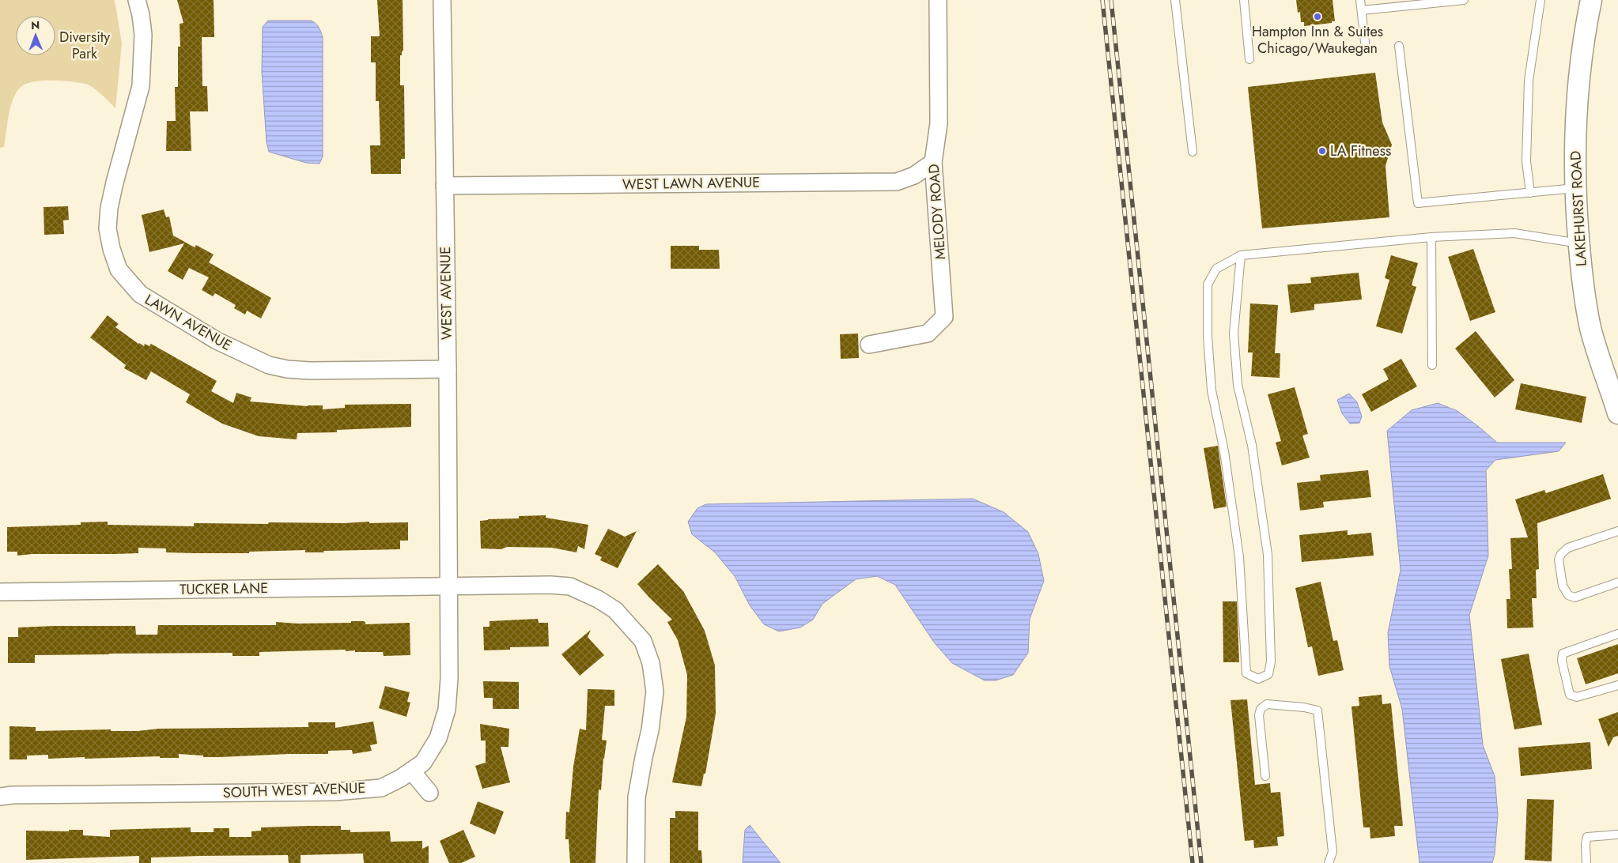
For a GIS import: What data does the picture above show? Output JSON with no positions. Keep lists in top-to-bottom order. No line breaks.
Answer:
{"streets":{"street":["WEST LAWN AVENUE","LAKEHURST ROAD","MELODY ROAD","WEST AVENUE","LAWN AVENUE","TUCKER LANE","SOUTH WEST AVENUE"]},"crossings":[["WEST LAWN AVENUE","MELODY ROAD"],["WEST LAWN AVENUE","WEST AVENUE"],["WEST AVENUE","LAWN AVENUE"],["WEST AVENUE","TUCKER LANE"],["WEST AVENUE","SOUTH WEST AVENUE"],["TUCKER LANE","SOUTH WEST AVENUE"]],"parks":["Diversity Park"],"places":["Hampton Inn & Suites Chicago/Waukegan","LA Fitness"],"north":"top"}
